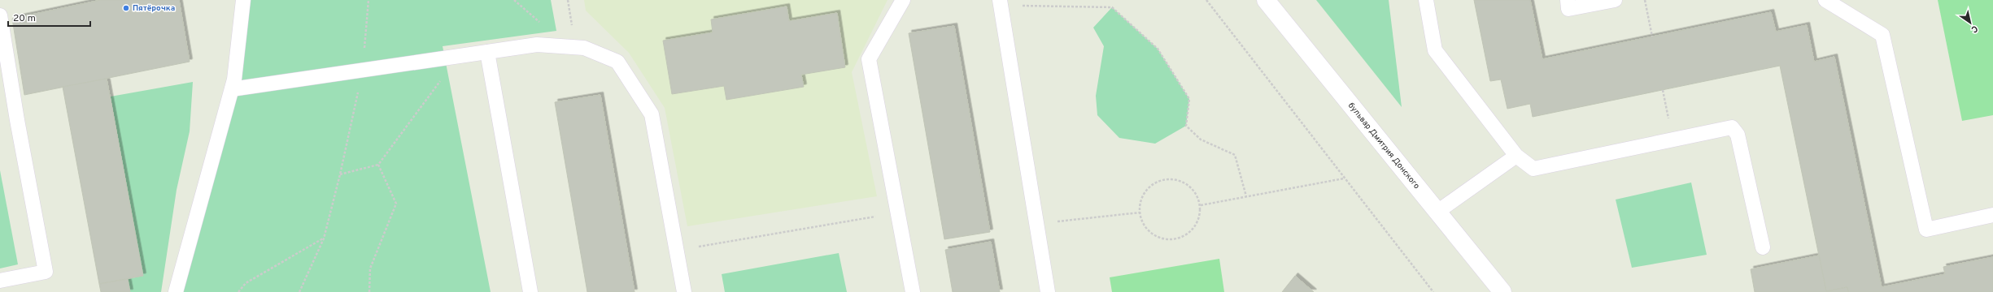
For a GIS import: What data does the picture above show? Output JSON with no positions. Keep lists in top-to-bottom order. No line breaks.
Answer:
{"streets":{"street":["бульвар Дмитрия Донского"]},"places":["Пятёрочка"],"scale_bar":"20 m","north":"bottom right"}
